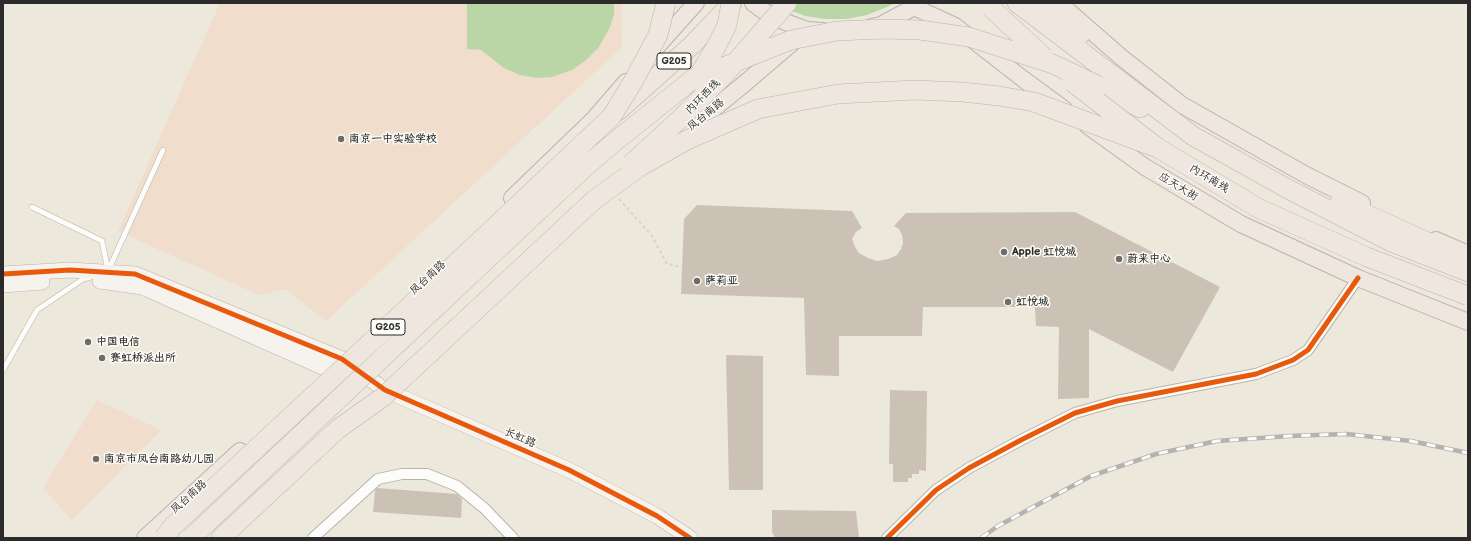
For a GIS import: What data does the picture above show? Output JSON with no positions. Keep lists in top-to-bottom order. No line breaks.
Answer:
{"streets":{"highway":["G205","内环西线","凤台南路","内环南线"],"main road":["应天大街"],"street":["长虹路"]},"crossings":[["G205","凤台南路"],["凤台南路","长虹路"]],"places":["南京一中实验学校","Apple 虹悦城","蔚来中心","萨莉亚","虹悦城","中国电信","赛虹桥派出所","南京市凤台南路幼儿园"]}
